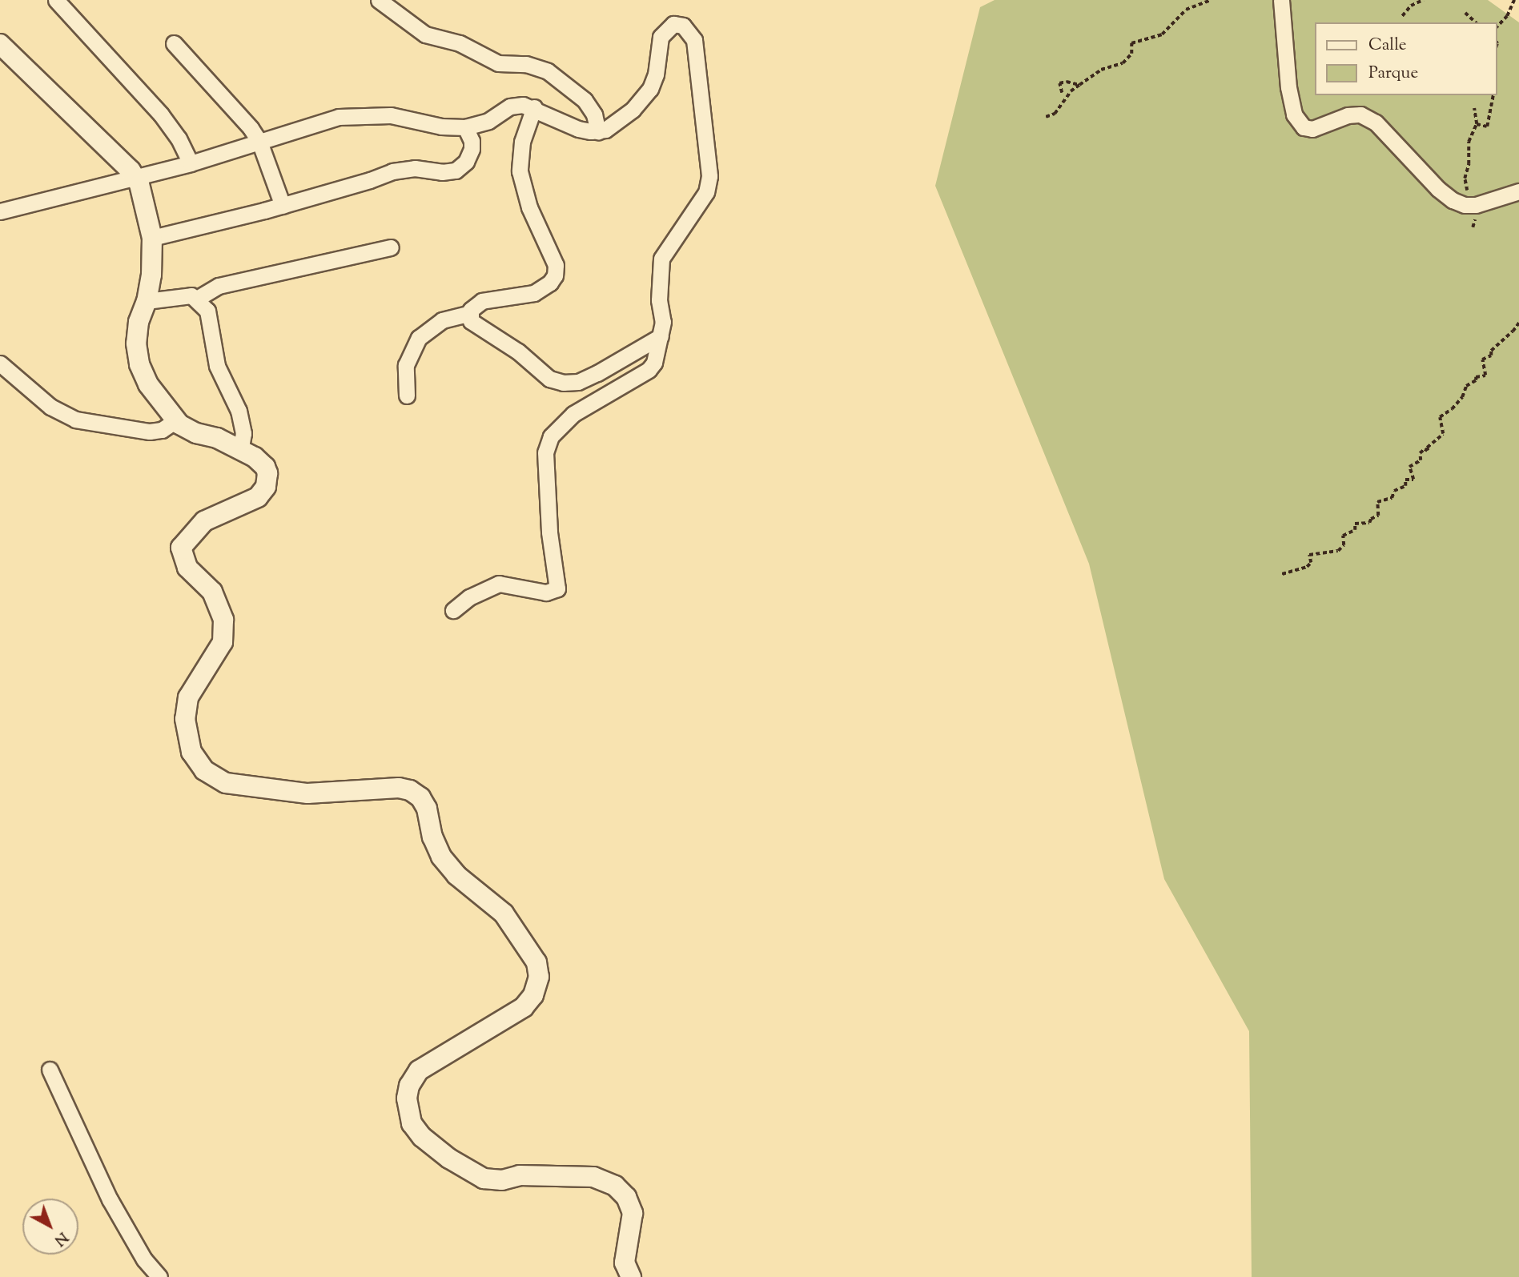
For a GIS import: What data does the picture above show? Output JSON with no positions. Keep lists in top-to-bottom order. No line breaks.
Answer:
{"legend":["Calle","Parque"],"north":"bottom right"}
